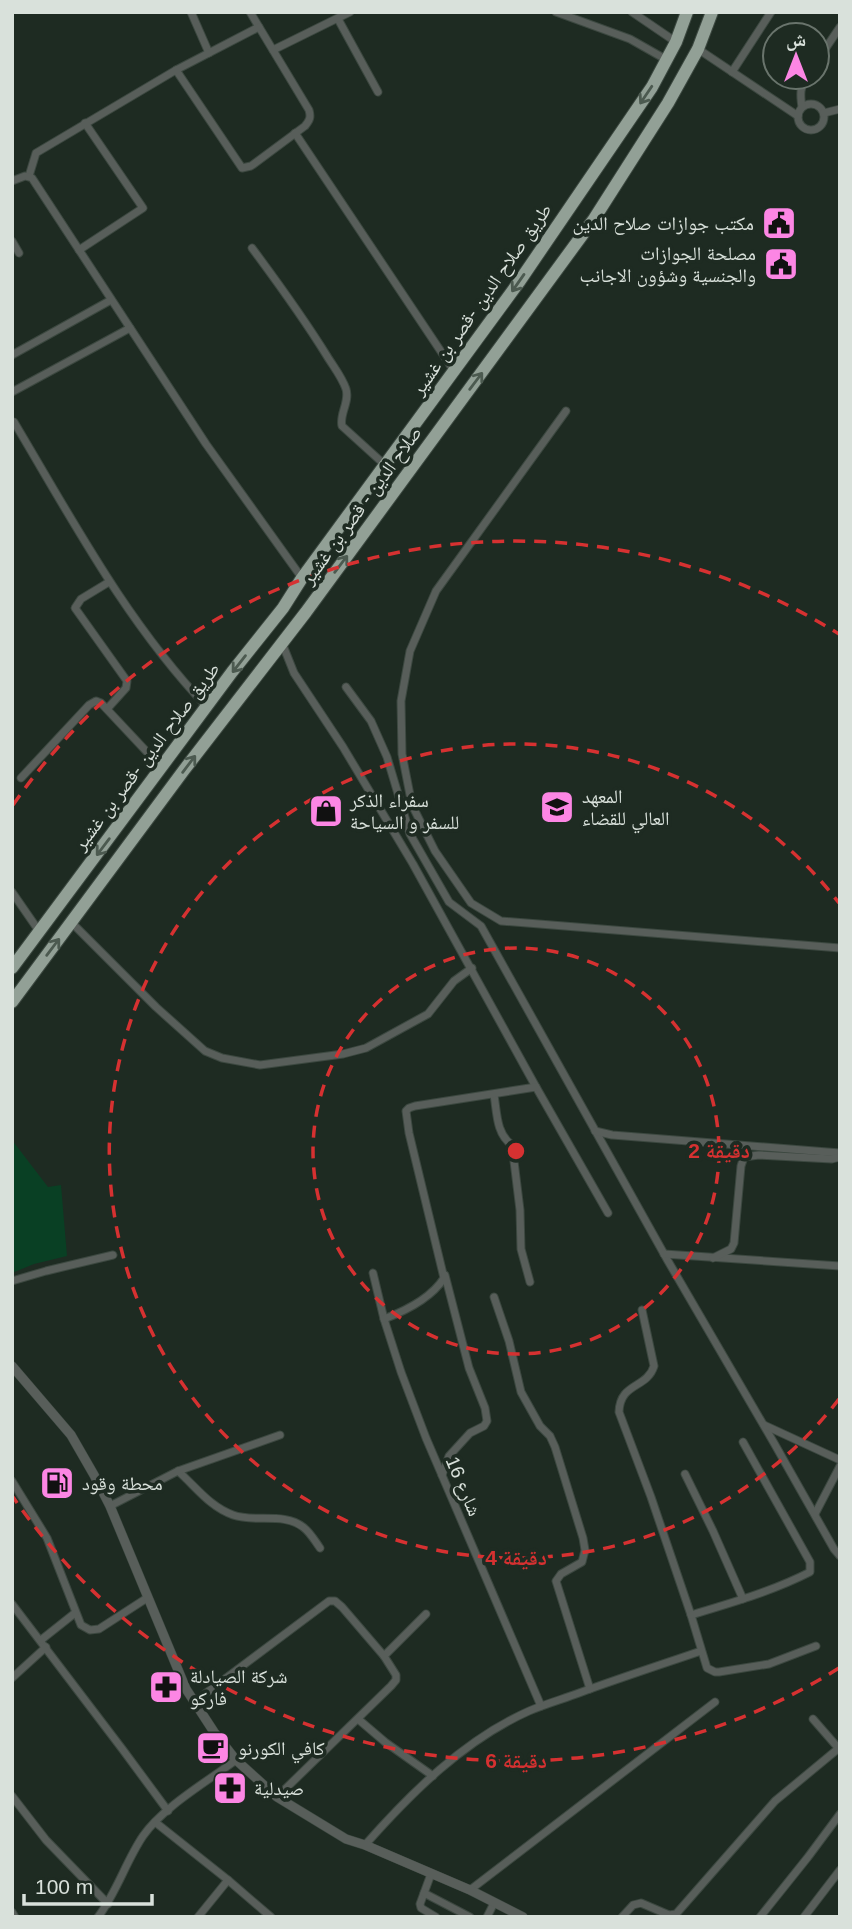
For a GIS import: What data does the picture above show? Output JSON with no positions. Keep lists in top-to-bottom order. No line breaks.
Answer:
{"streets":{"highway":["طريق صلاح الدين -قصر بن غشير","صلاح الدين - قصر بن غشير"],"street":["شارع 16"]},"one_way":["طريق صلاح الدين -قصر بن غشير","صلاح الدين - قصر بن غشير"],"places":{"public building":["مكتب جوازات صلاح الدين","مصلحة الجوازات والجنسية وشؤون الاجانب"],"school or university":["المعهد العالي للقضاء"],"shop":["سفراء الذكر للسفر و السياحة"],"fuel station":["محطة وقود"],"pharmacy":["شركة الصيادلة فاركو","صيدلية"],"cafe":["كافي الكورنو"]},"scale_bar":"100 m","north":"top","rings":["2 دقيقة","4 دقيقة","6 دقيقة"]}
